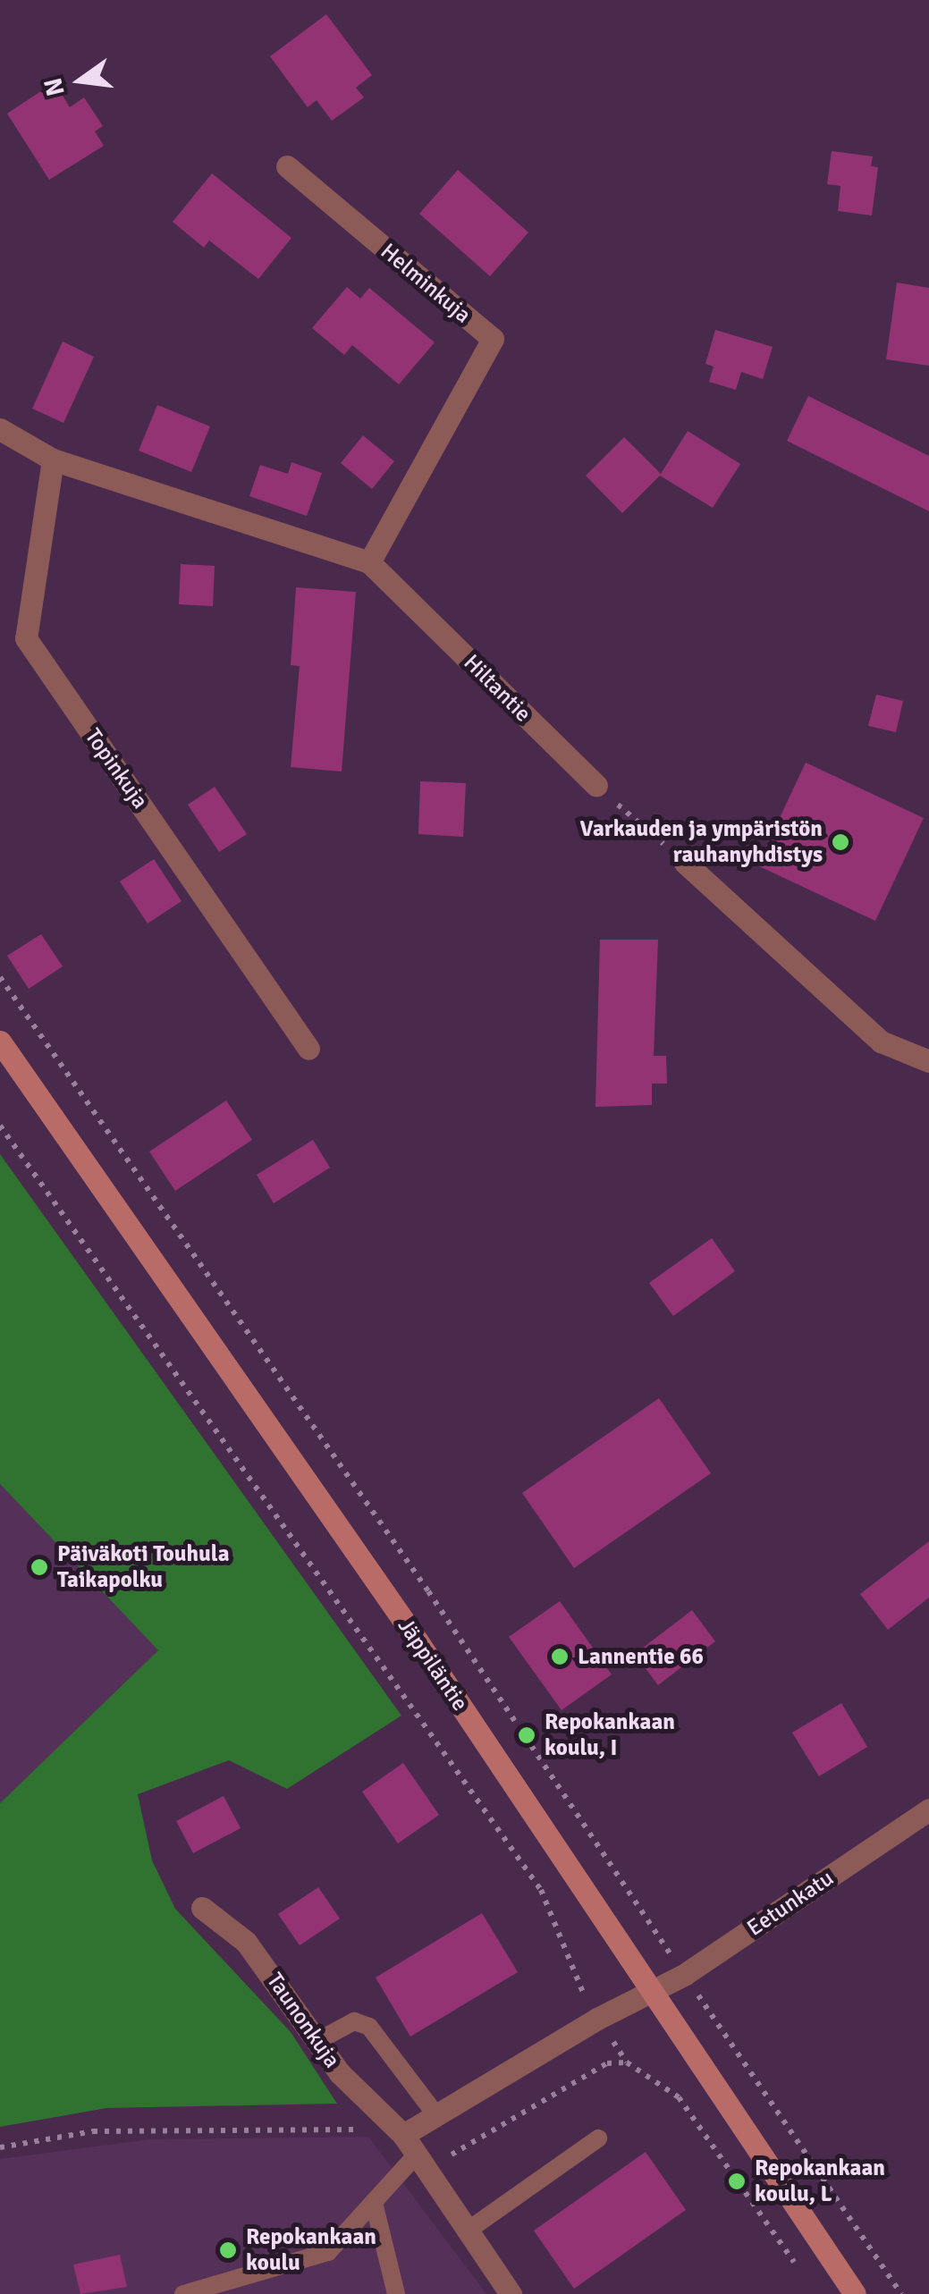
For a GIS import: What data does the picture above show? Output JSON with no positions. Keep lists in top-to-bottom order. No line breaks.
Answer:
{"streets":{"main road":["Jäppiläntie"],"street":["Helminkuja","Hiltantie","Topinkuja","Eetunkatu","Taunonkuja"]},"crossings":[["Helminkuja","Hiltantie"],["Hiltantie","Topinkuja"],["Jäppiläntie","Eetunkatu"]],"places":["Varkauden ja ympäristön rauhanyhdistys","Päiväkoti Touhula Taikapolku","Lannentie 66","Repokankaan koulu, I","Repokankaan koulu, L","Repokankaan koulu"],"north":"left"}
